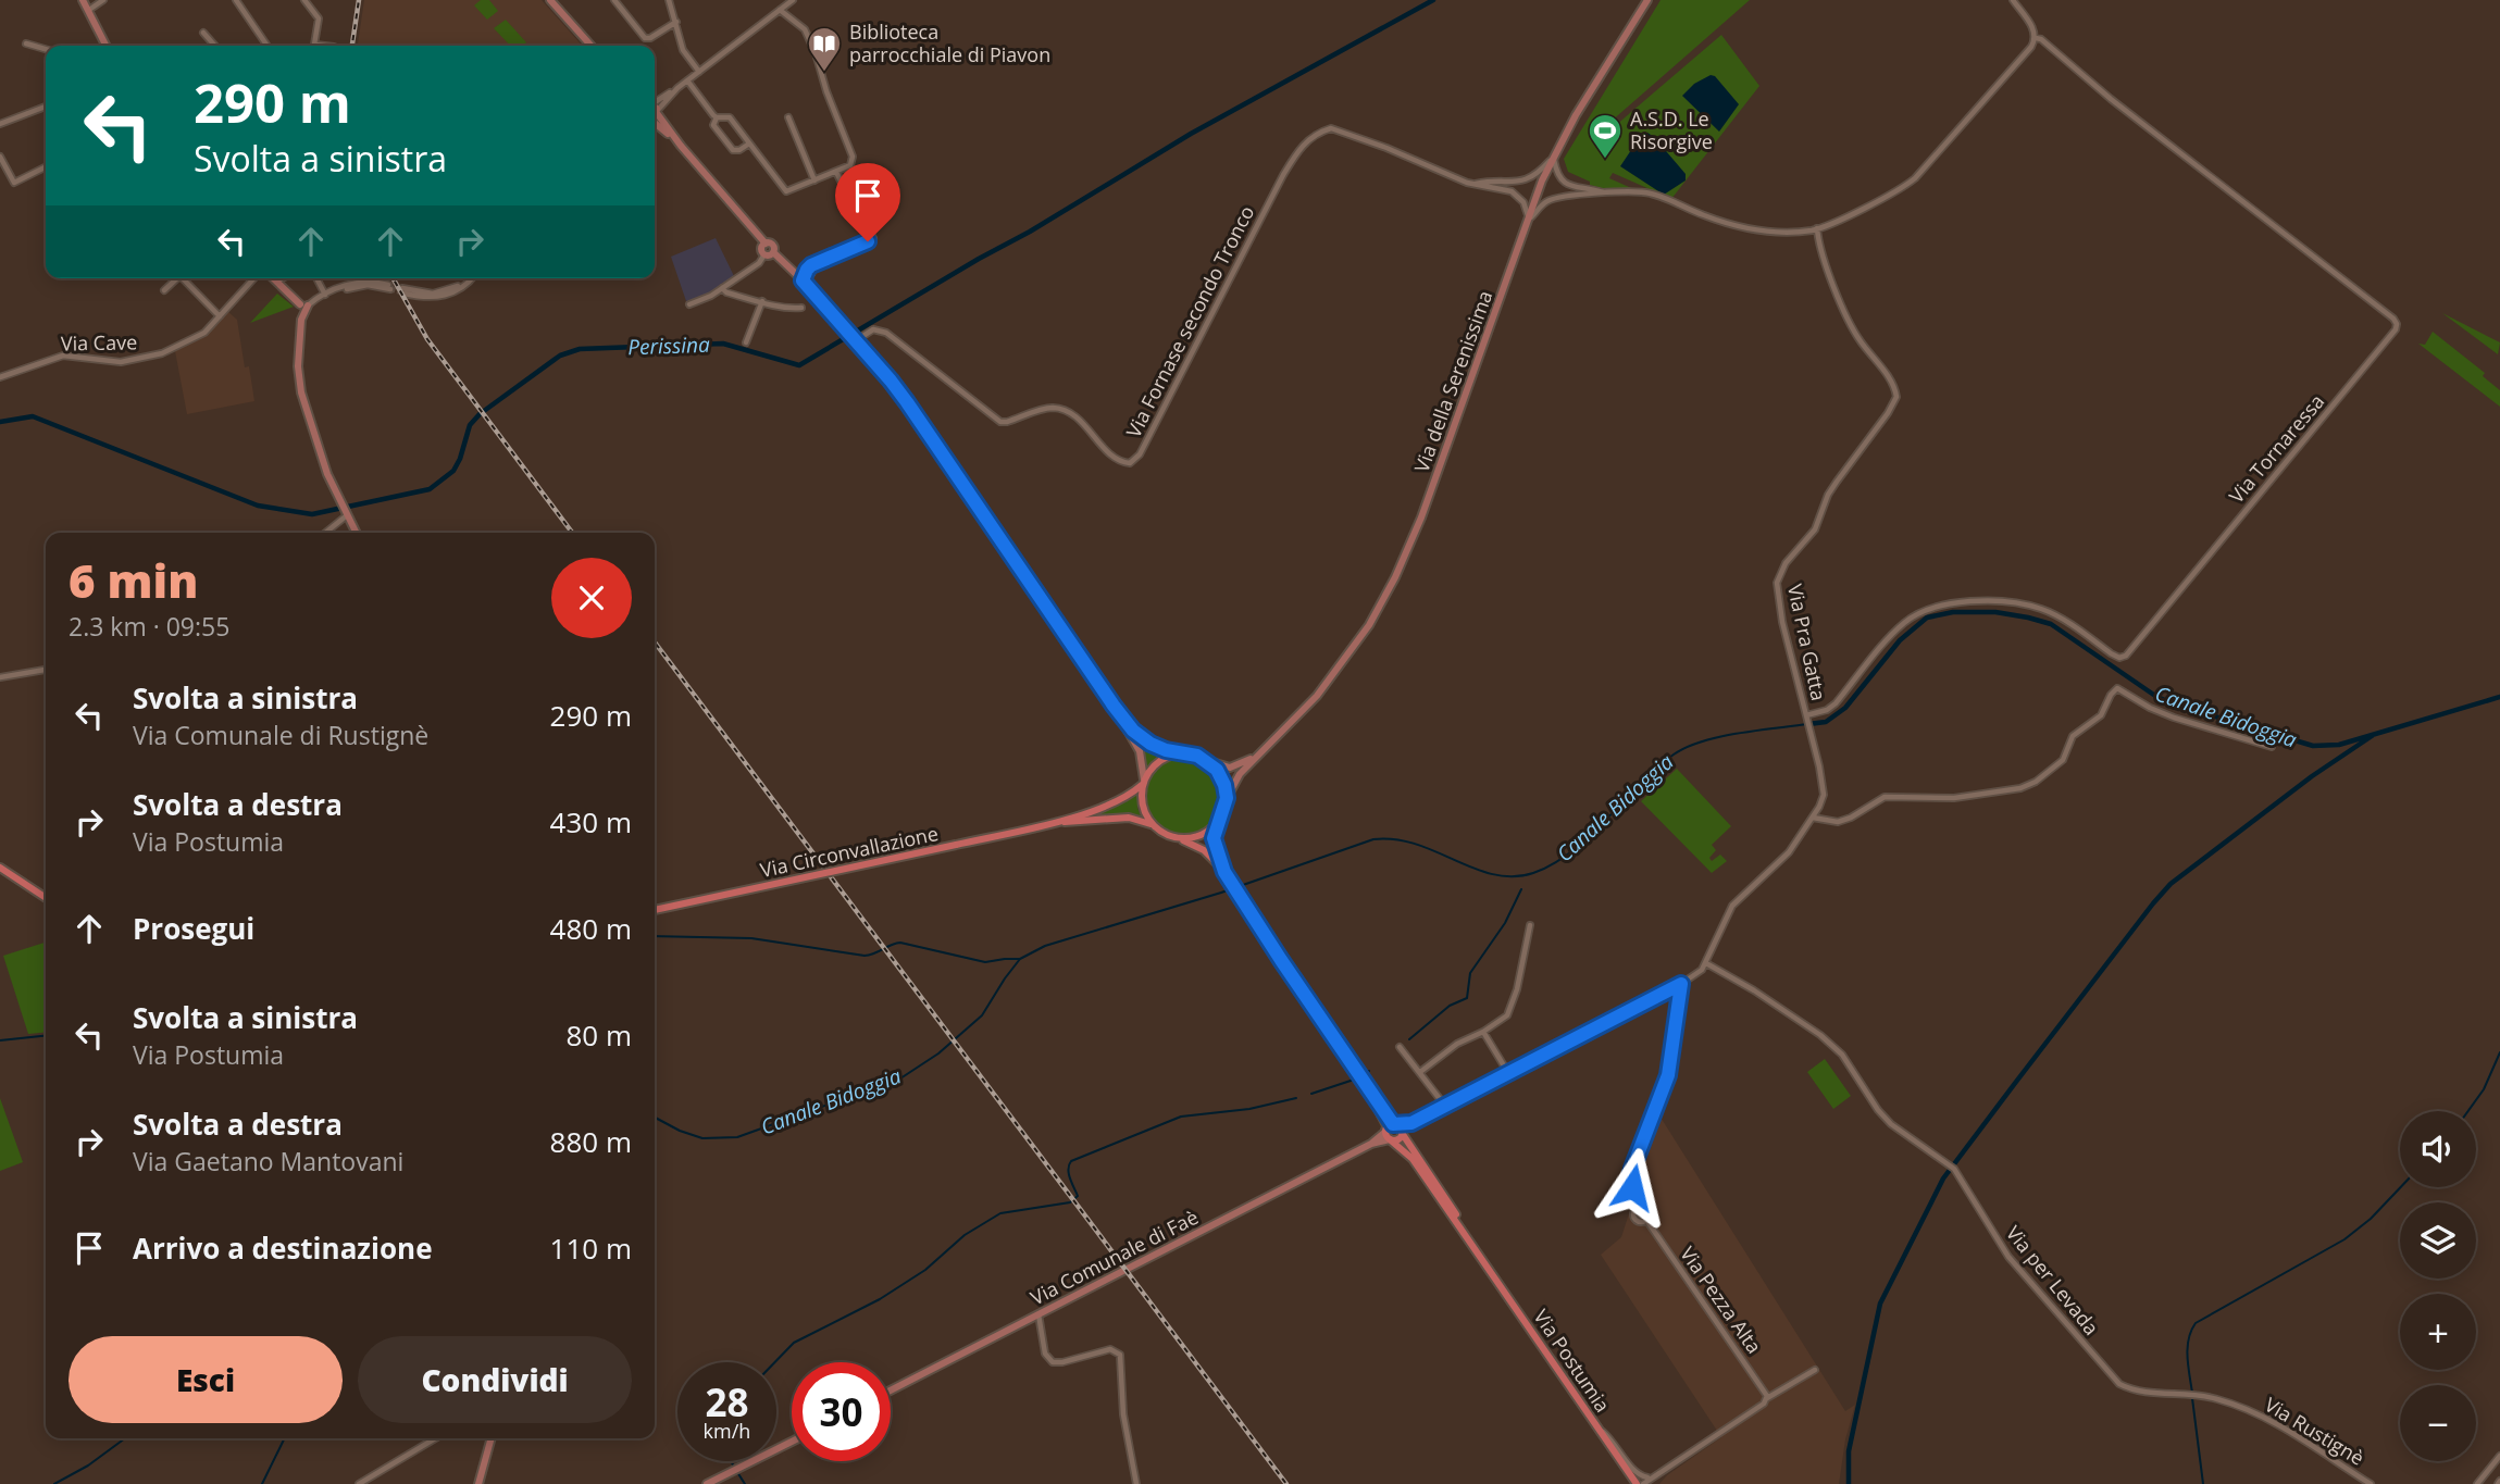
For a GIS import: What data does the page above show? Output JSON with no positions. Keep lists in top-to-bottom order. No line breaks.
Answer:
{"streets":{"main road":["Via della Serenissima","Via Circonvallazione","Via Comunale di Faè","Via Postumia"],"street":["Via Fornase secondo Tronco","Via Cave","Via Tornaressa","Via Pra Gatta","Via per Levada","Via Pezza Alta","Via Rustignè"]},"crossings":[["Via Fornase secondo Tronco","Via della Serenissima"],["Via Tornaressa","Via Pra Gatta"],["Via Pra Gatta","Via Comunale di Faè"],["Via Pra Gatta","Via per Levada"],["Via Pra Gatta","Via Postumia"],["Via Circonvallazione","Via Postumia"],["Via Comunale di Faè","Via Postumia"],["Via per Levada","Via Rustignè"]],"water":["Perissina","Canale Bidoggia"],"places":{"library":["Biblioteca parrocchiale di Piavon"],"sports":["A.S.D. Le Risorgive"]},"page":{"turn":["290 m","Svolta a sinistra"],"heading":["6 min","2.3 km · 09:55"],"list":[{"name":"Svolta a sinistra","note":"Via Comunale di Rustignè","value":"290 m"},{"name":"Svolta a destra","note":"Via Postumia","value":"430 m"},{"name":"Prosegui","value":"480 m"},{"name":"Svolta a sinistra","note":"Via Postumia","value":"80 m"},{"name":"Svolta a destra","note":"Via Gaetano Mantovani","value":"880 m"},{"name":"Arrivo a destinazione","value":"110 m"}],"map_buttons":["+","−"],"buttons":["Esci","Condividi"],"speed":"28 km/h","limit":"30"}}
